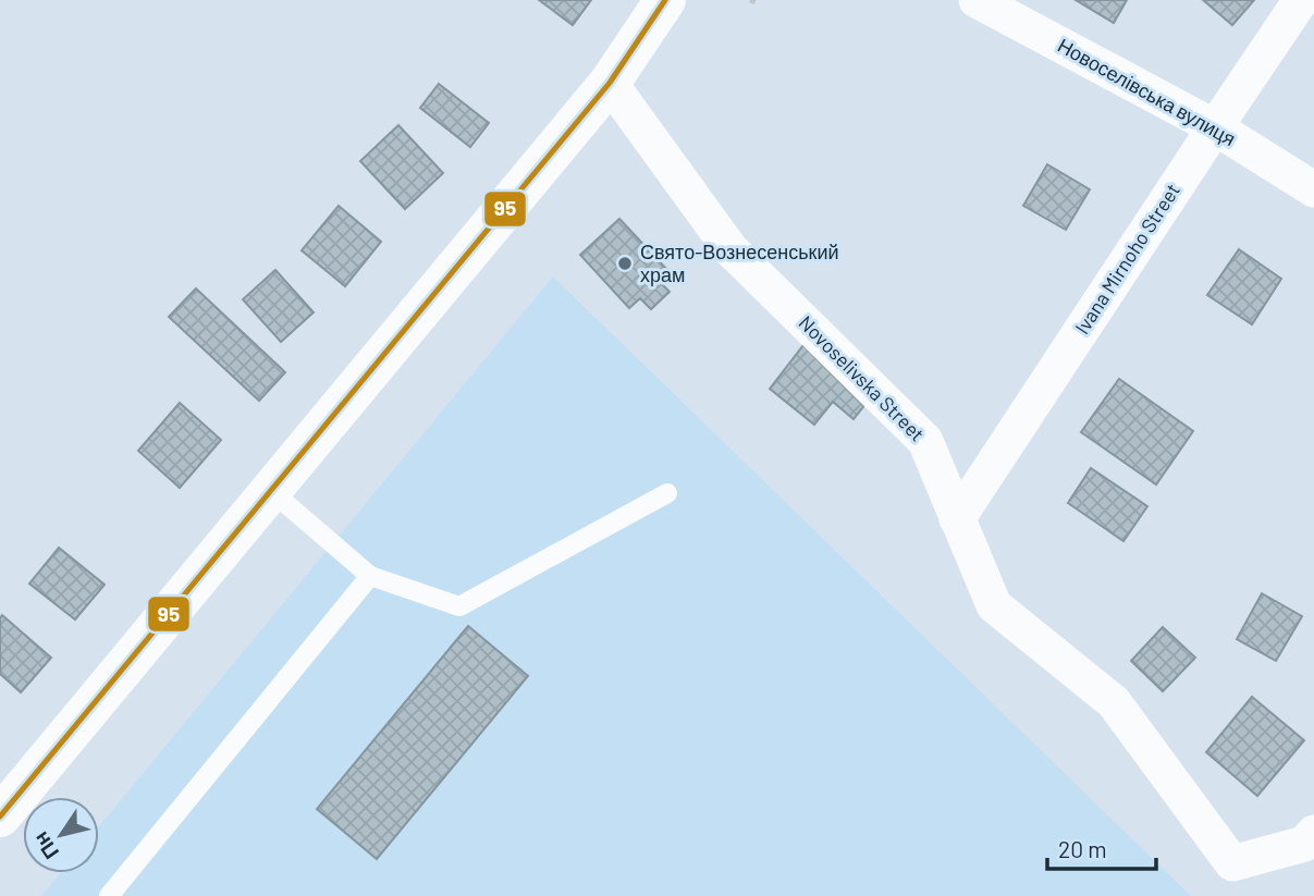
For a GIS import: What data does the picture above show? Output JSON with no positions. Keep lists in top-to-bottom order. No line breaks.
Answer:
{"streets":{"street":["Новоселівська вулиця","Ivana Mirnoho Street","Novoselivska Street"]},"crossings":[["Новоселівська вулиця","Ivana Mirnoho Street"],["Ivana Mirnoho Street","Novoselivska Street"]],"places":["Свято-Вознесенський храм"],"lines":["transit line 95"],"scale_bar":"20 m","north":"bottom left"}
